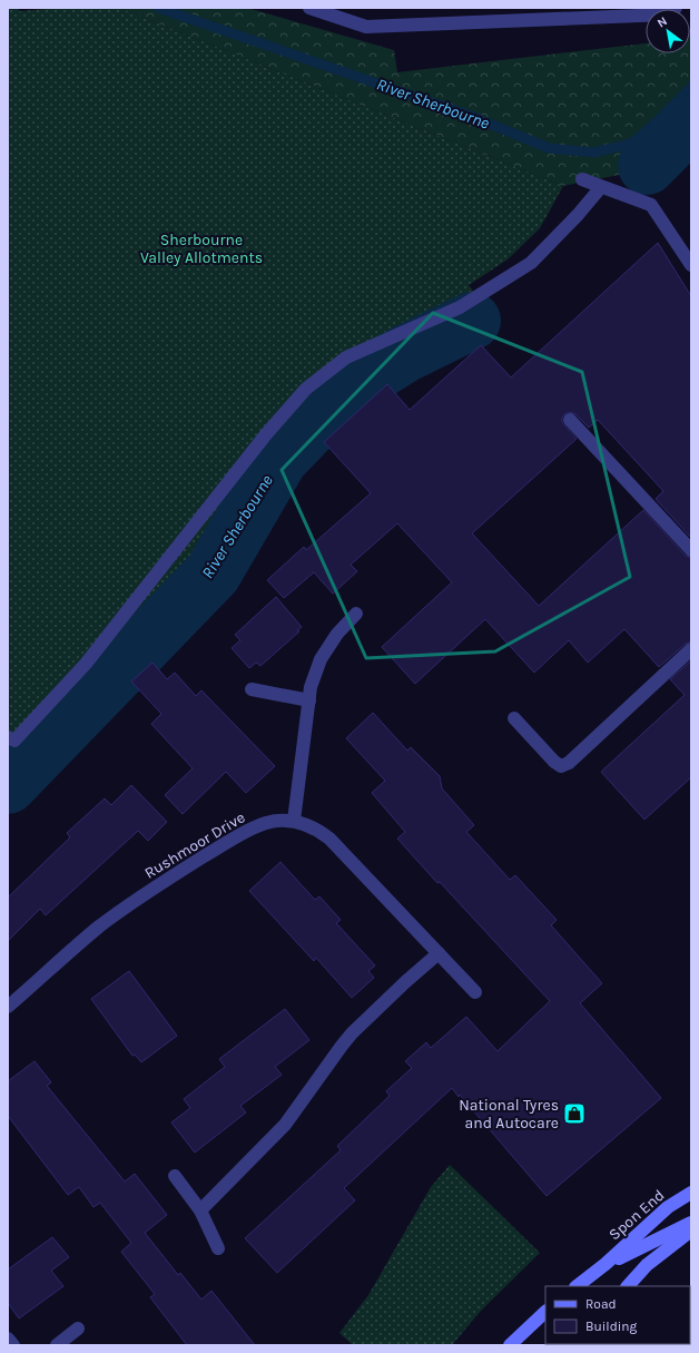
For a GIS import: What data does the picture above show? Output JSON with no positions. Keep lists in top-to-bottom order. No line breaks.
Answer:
{"streets":{"main road":["Spon End"],"street":["Rushmoor Drive"]},"water":["River Sherbourne"],"parks":["Sherbourne Valley Allotments"],"places":{"shop":["National Tyres and Autocare"]},"legend":["Road","Building"],"north":"top left"}
